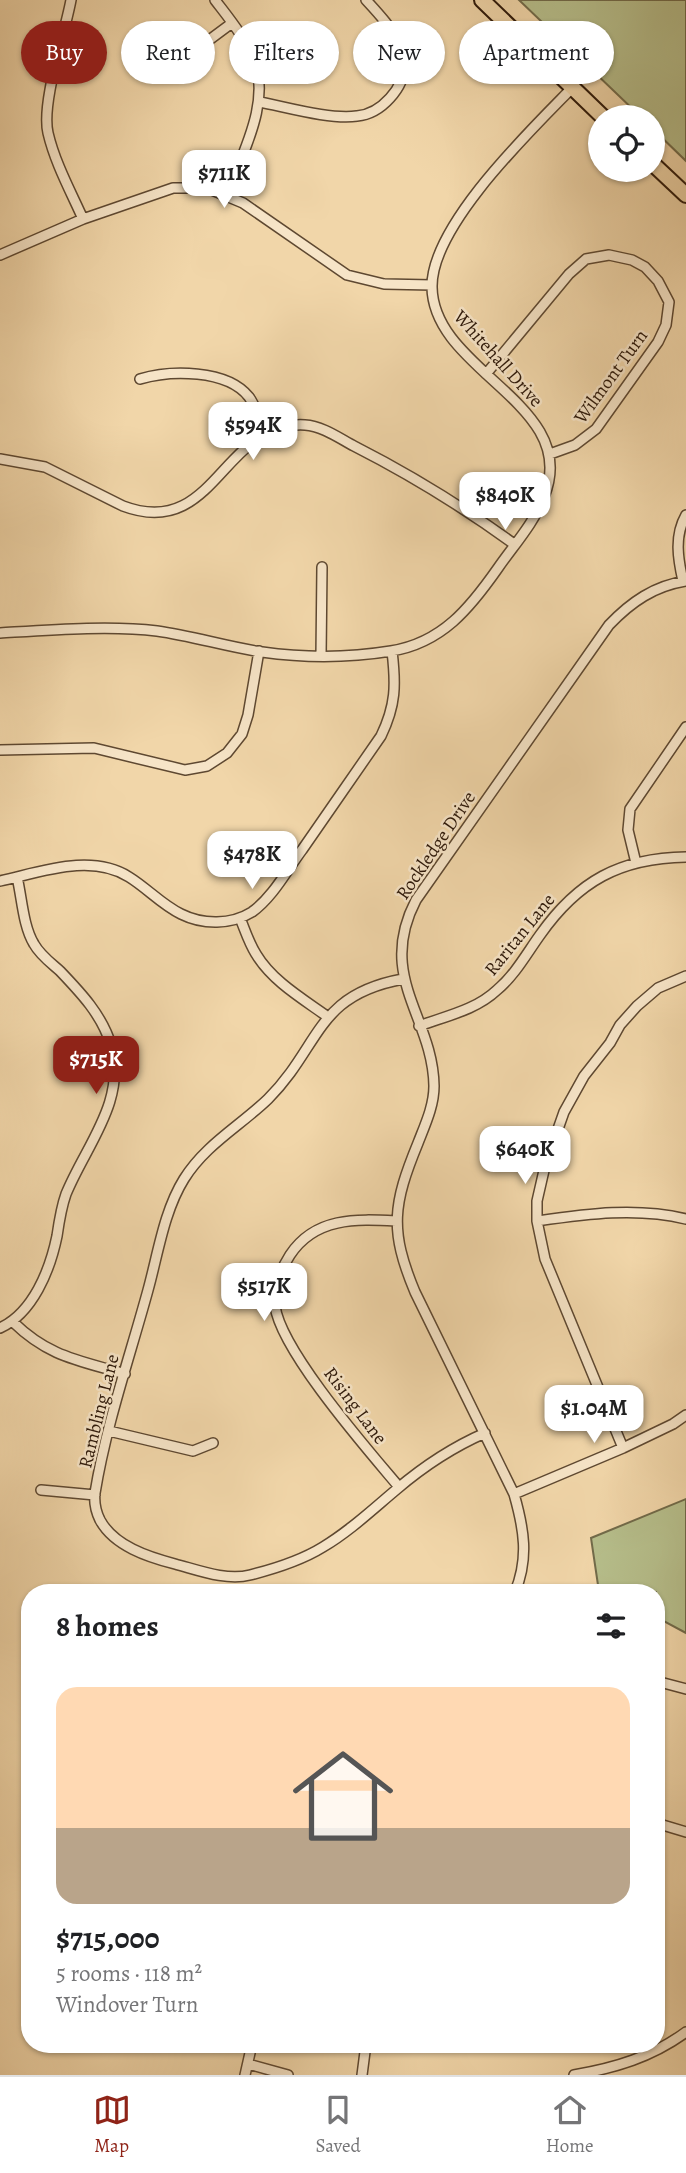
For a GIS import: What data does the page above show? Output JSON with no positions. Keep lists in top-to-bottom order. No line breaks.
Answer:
{"streets":{"street":["Whitehall Drive","Wilmont Turn","Rockledge Drive","Raritan Lane","Rising Lane","Rambling Lane"]},"crossings":[["Whitehall Drive","Wilmont Turn"],["Rockledge Drive","Raritan Lane"],["Rockledge Drive","Rising Lane"],["Rockledge Drive","Rambling Lane"],["Rising Lane","Rambling Lane"]],"page":{"chip":["Buy","Rent","Filters","New","Apartment"],"price":["$711K","$594K","$840K","$478K","$715K","$640K","$517K","$1.04M"],"heading":"8 homes","list":[{"name":"$715,000","note":"5 rooms · 118 m² · Windover Turn"}],"tabs":["Map","Saved","Home"]}}
